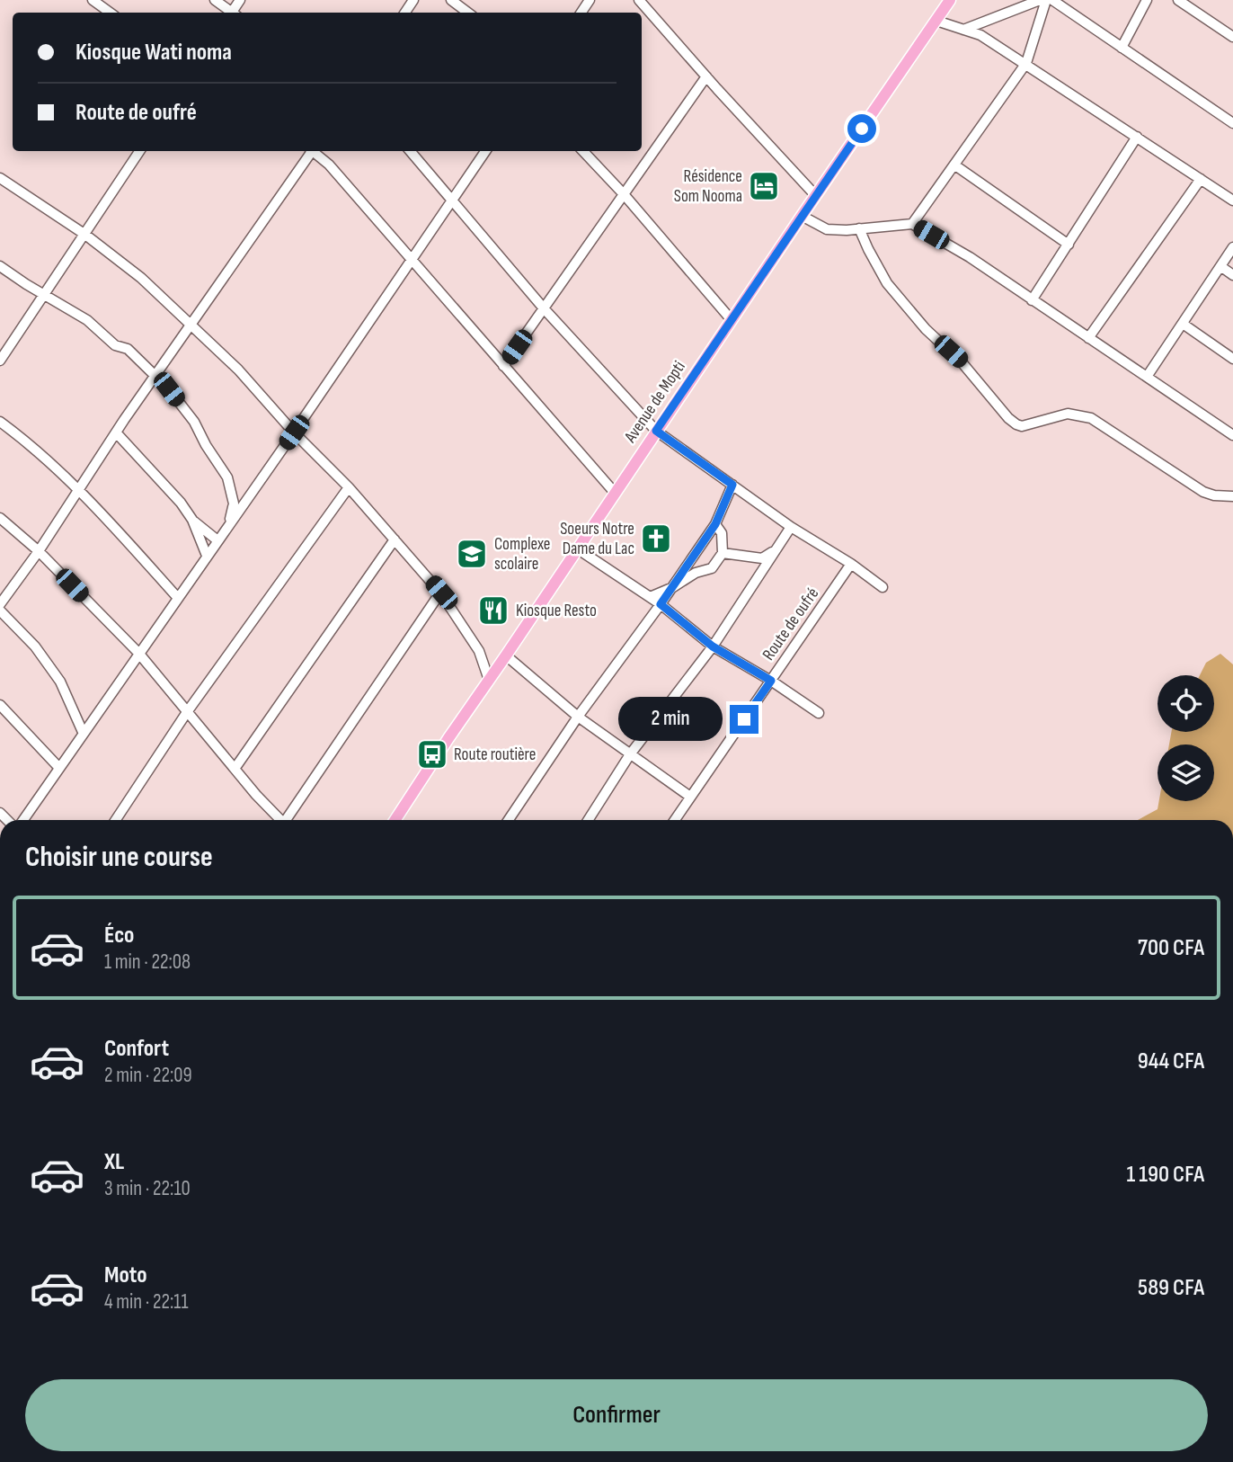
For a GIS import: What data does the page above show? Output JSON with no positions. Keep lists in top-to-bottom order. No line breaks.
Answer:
{"streets":{"main road":["Avenue de Mopti"],"street":["Route de oufré"]},"places":{"hotel":["Résidence Som Nooma"],"church":["Soeurs Notre Dame du Lac"],"school or university":["Complexe scolaire"],"restaurant":["Kiosque Resto"],"bus stop":["Route routière"]},"page":{"banner":["Kiosque Wati noma","Route de oufré"],"bubble":"2 min","heading":"Choisir une course","list":[{"name":"Éco","note":"1 min · 22:08","value":"700 CFA"},{"name":"Confort","note":"2 min · 22:09","value":"944 CFA"},{"name":"XL","note":"3 min · 22:10","value":"1 190 CFA"},{"name":"Moto","note":"4 min · 22:11","value":"589 CFA"}],"buttons":"Confirmer"}}
